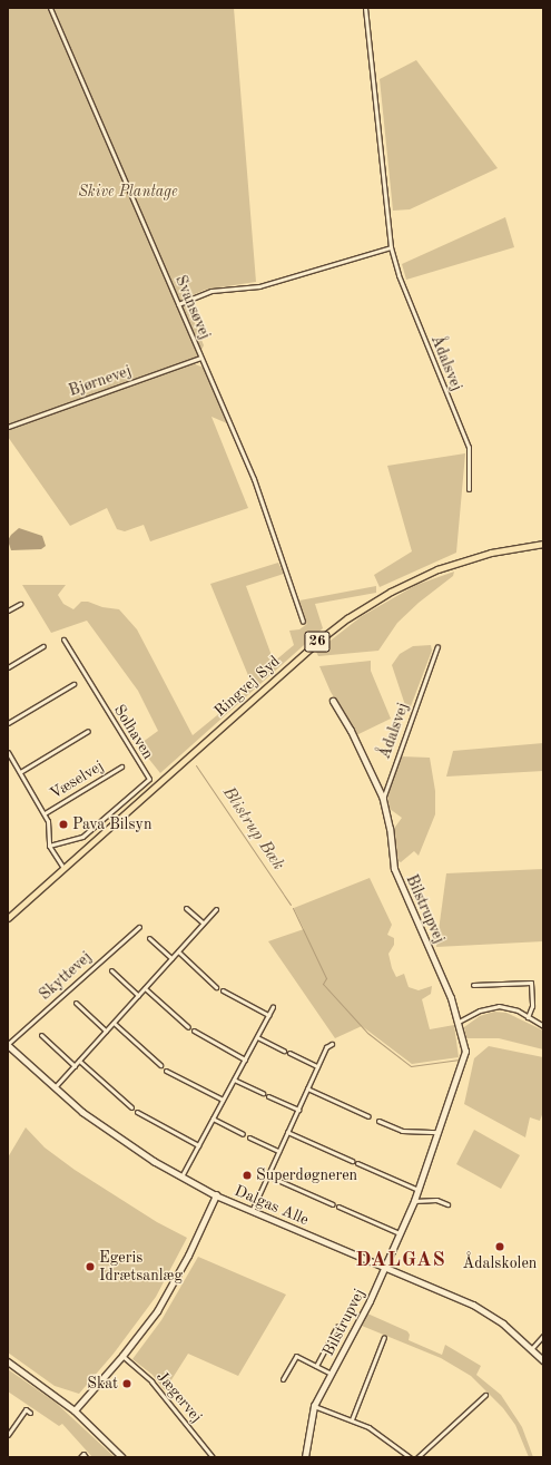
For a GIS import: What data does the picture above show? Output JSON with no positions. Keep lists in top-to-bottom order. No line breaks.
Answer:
{"streets":{"main road":["26","Ringvej Syd"],"street":["Svansøvej","Ådalsvej","Bjørnevej","Solhaven","Væselvej","Bilstrupvej","Skyttevej","Dalgas Alle","Jægervej"]},"crossings":[["Svansøvej","Bjørnevej"],["Ådalsvej","Bilstrupvej"],["Solhaven","Væselvej"],["Bilstrupvej","Dalgas Alle"],["Skyttevej","Dalgas Alle"]],"districts":["DALGAS"],"water":["Blistrup Bæk"],"parks":["Skive Plantage"],"places":["Pava Bilsyn","Superdøgneren","Ådalskolen","Egeris Idrætsanlæg","Skat"]}
